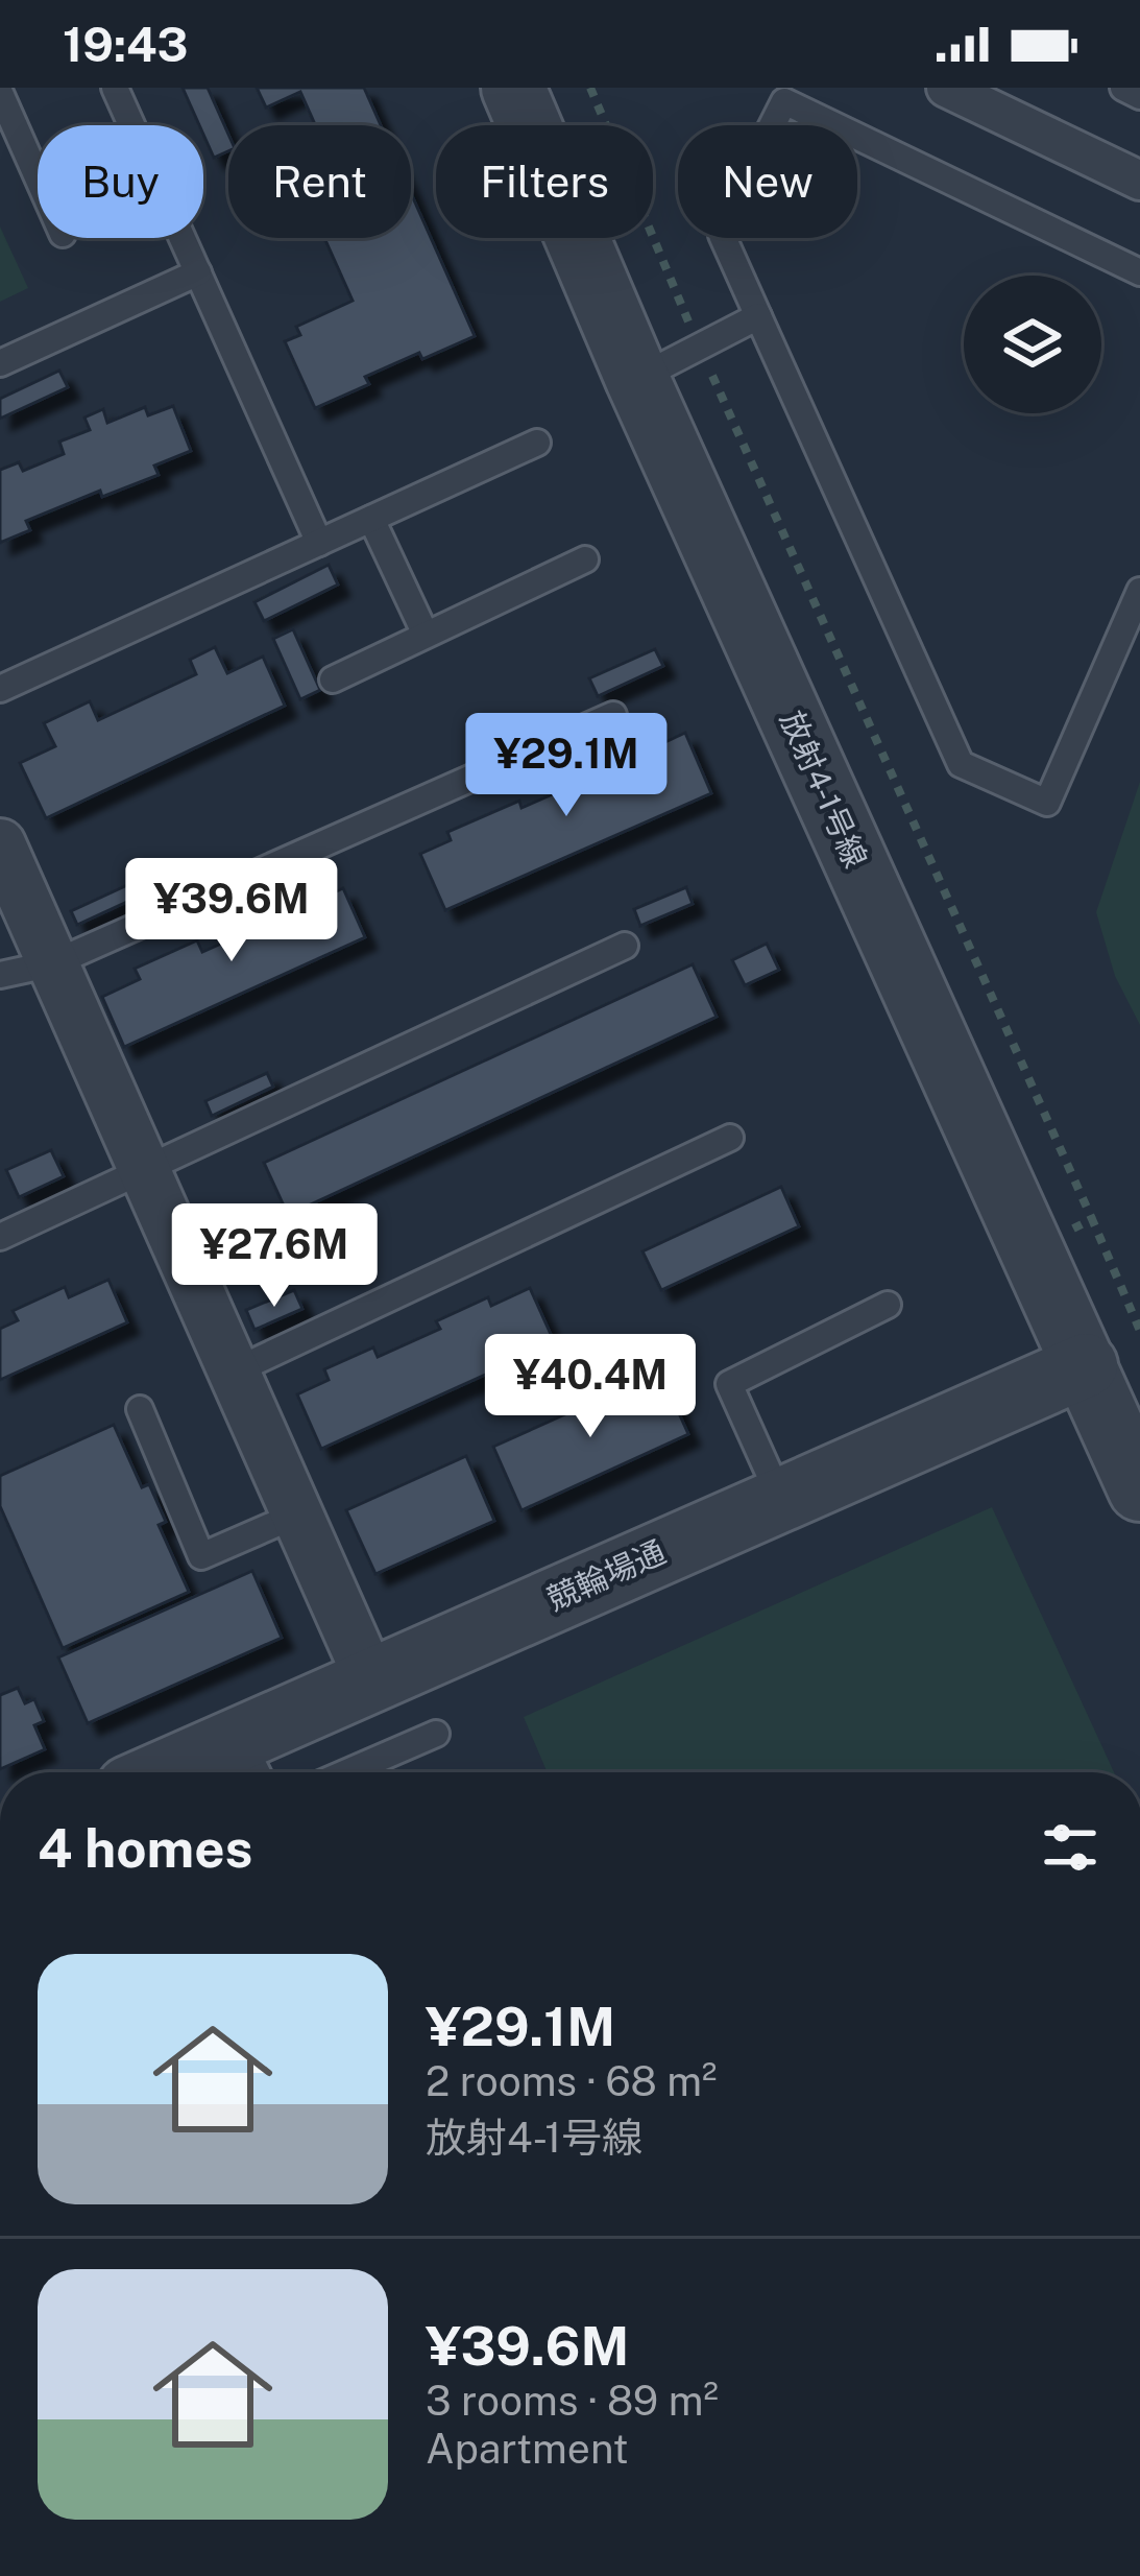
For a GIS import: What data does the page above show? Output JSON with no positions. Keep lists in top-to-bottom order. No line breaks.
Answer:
{"streets":{"street":["放射4-1号線","競輪場通"]},"crossings":[["放射4-1号線","競輪場通"]],"page":{"status":"19:43","chip":["Buy","Rent","Filters","New"],"price":["¥29.1M","¥39.6M","¥27.6M","¥40.4M"],"heading":"4 homes","list":[{"name":"¥29.1M","note":"2 rooms · 68 m² · 放射4-1号線"},{"name":"¥39.6M","note":"3 rooms · 89 m² · Apartment"}]}}
